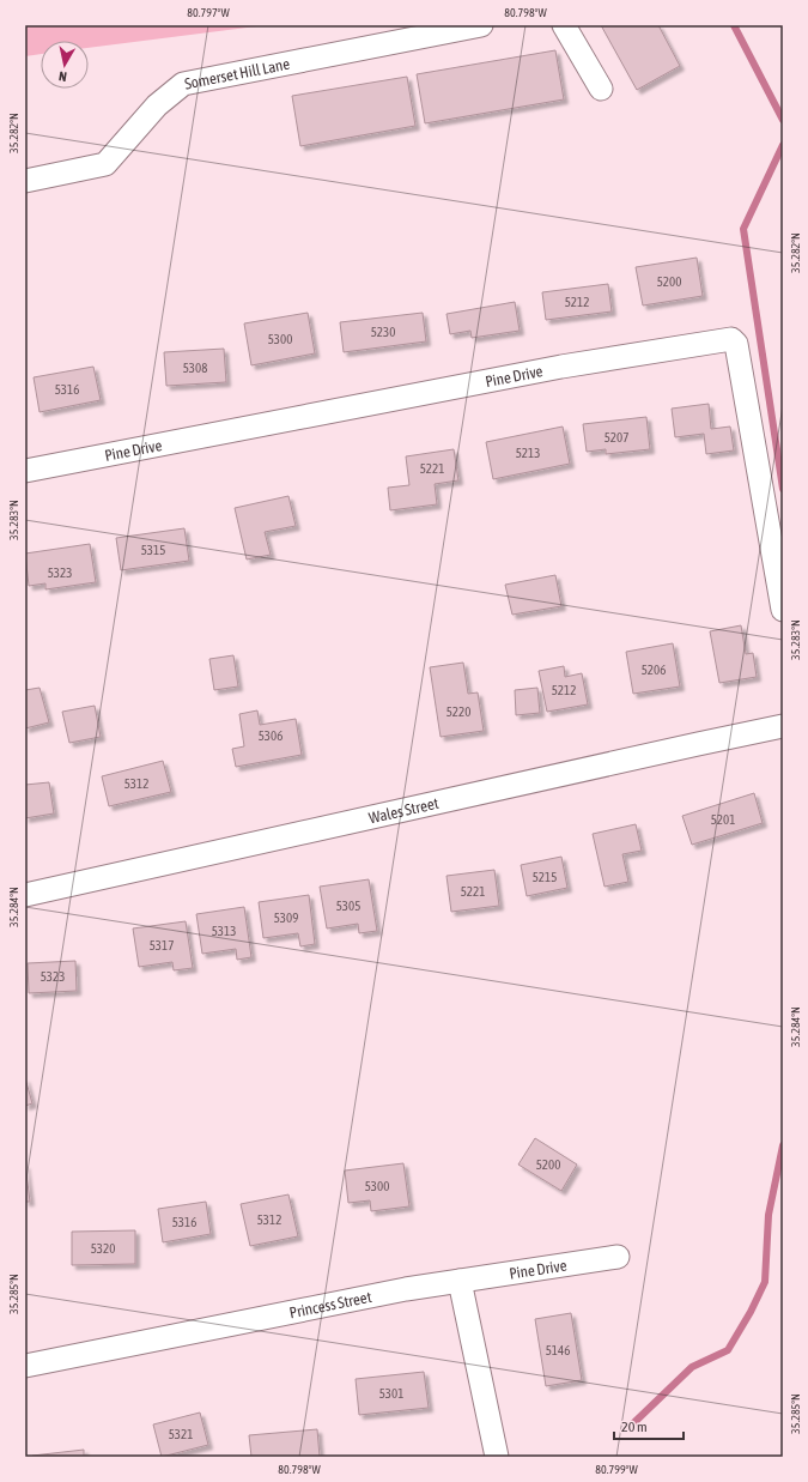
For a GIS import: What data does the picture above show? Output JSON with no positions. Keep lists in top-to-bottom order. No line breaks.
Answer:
{"streets":{"street":["Somerset Hill Lane","Pine Drive","Wales Street","Princess Street"]},"crossings":[["Pine Drive","Princess Street"]],"house_numbers":["5200","5212","5230","5300","5308","5316","5207","5213","5221","5315","5323","5206","5212","5220","5306","5312","5201","5215","5221","5305","5309","5313","5317","5323","5200","5300","5312","5316","5320","5146","5301","5321"],"scale_bar":"20 m","north":"bottom","coordinates":["80.797°W","80.798°W","35.282°N","35.283°N","35.284°N","35.285°N","80.799°W"]}
